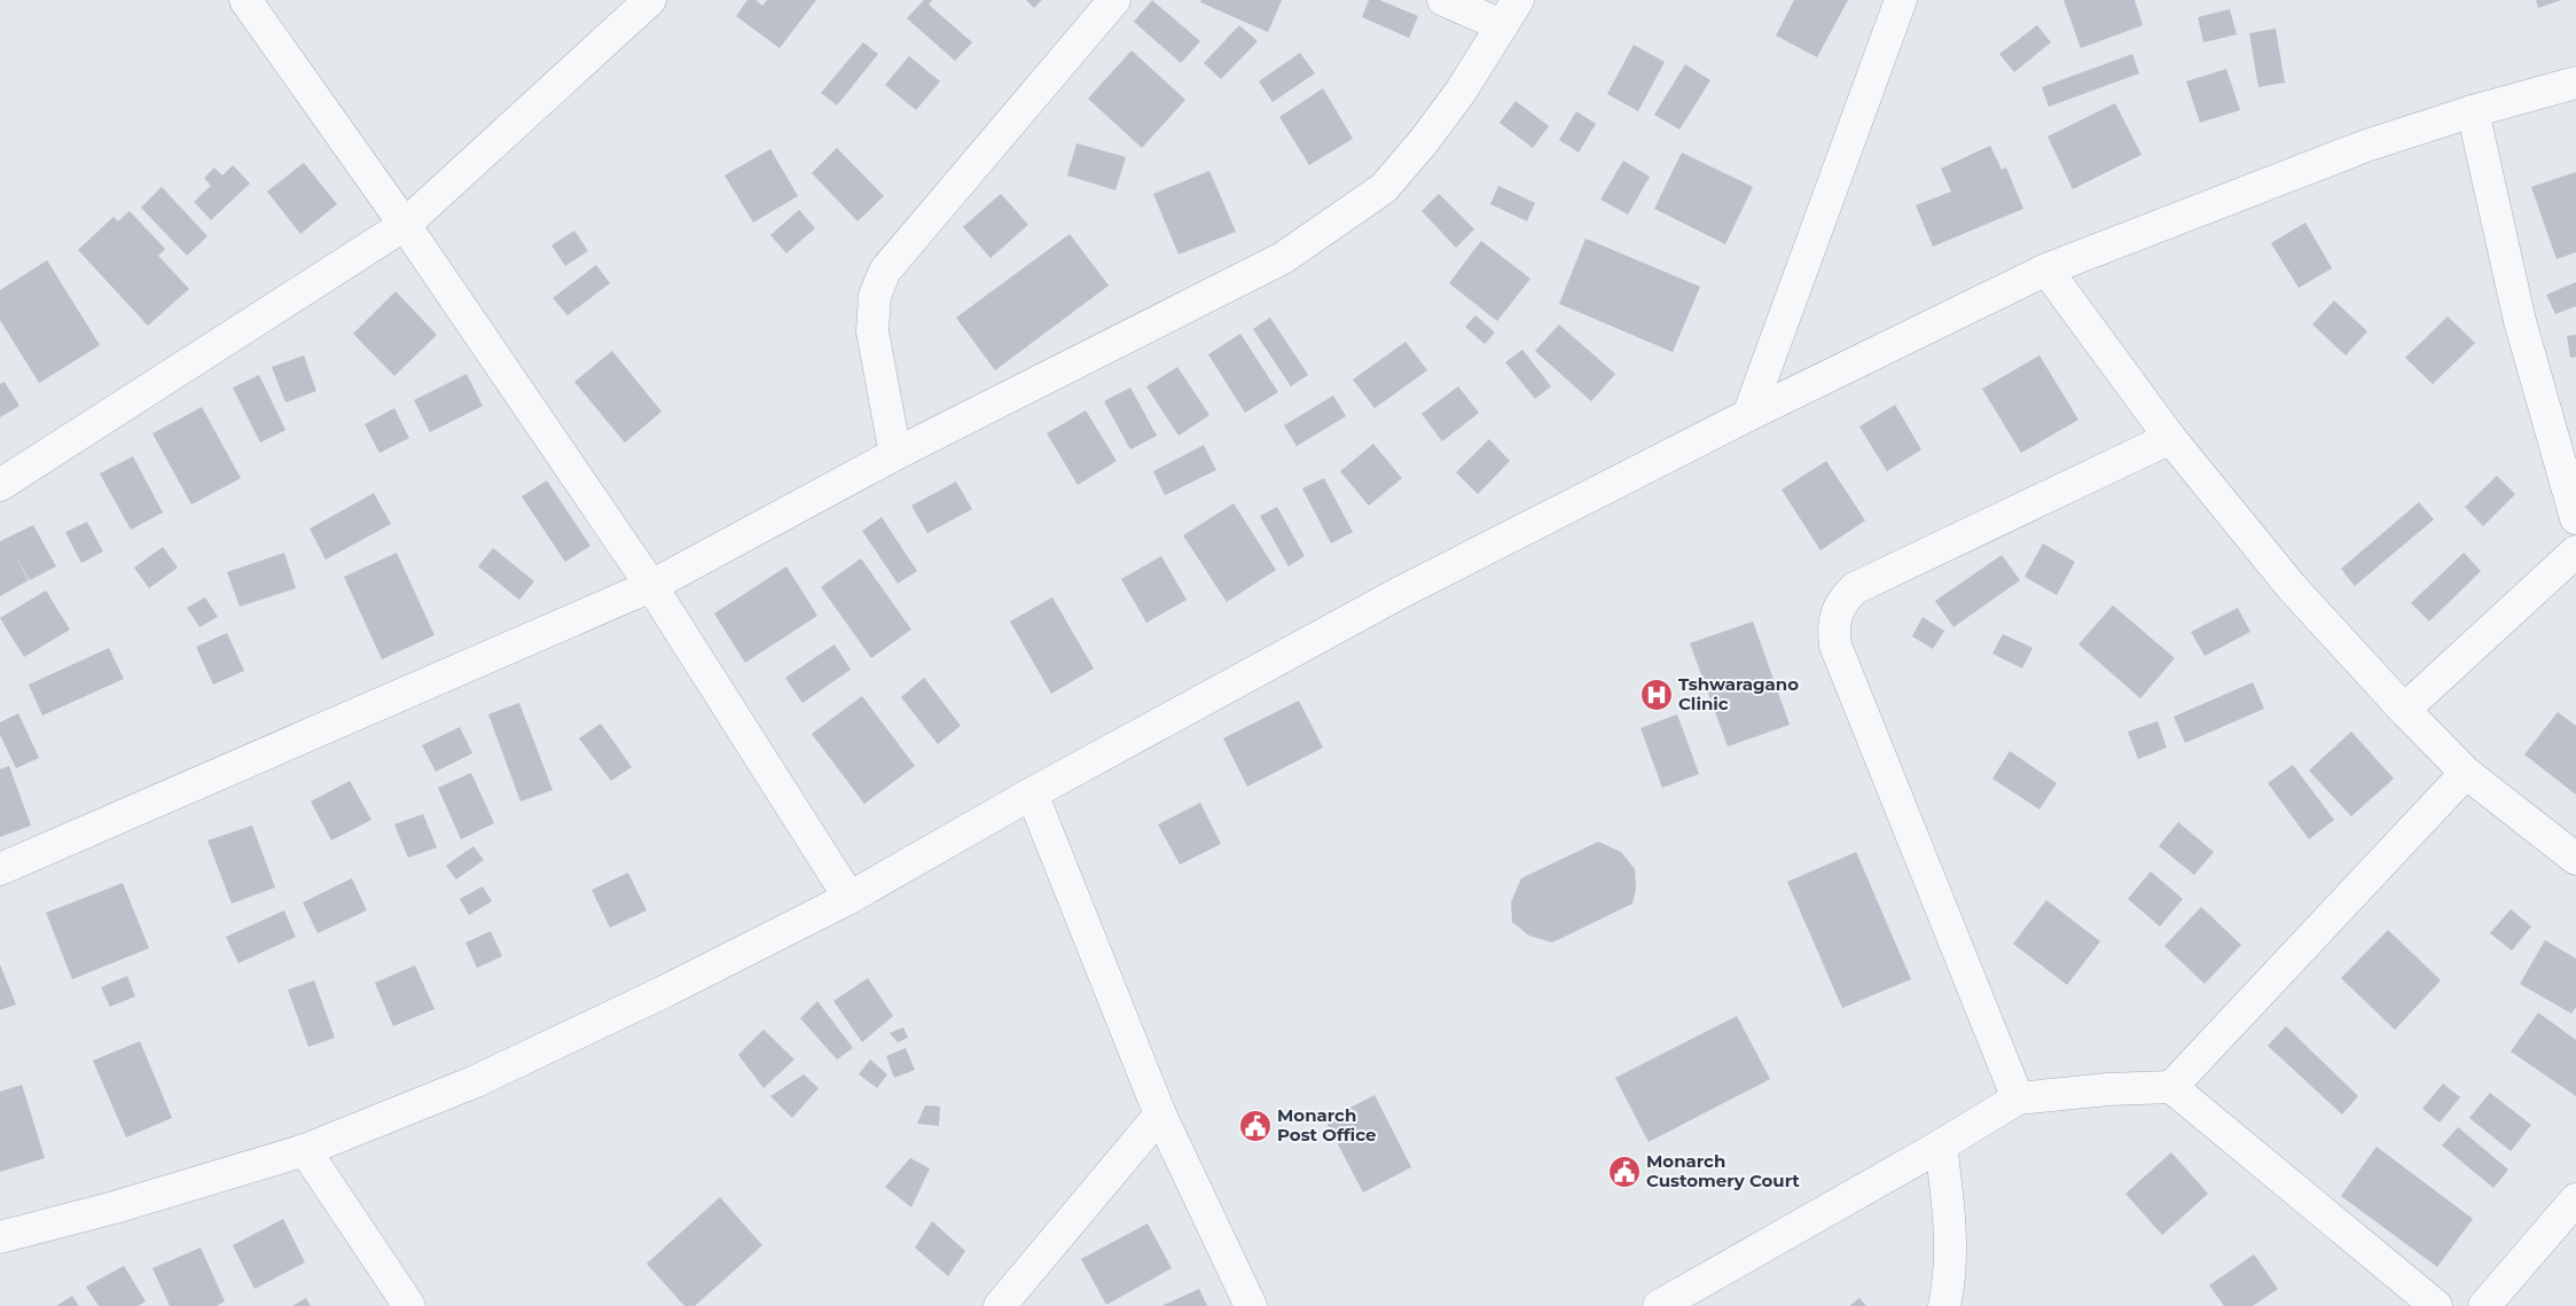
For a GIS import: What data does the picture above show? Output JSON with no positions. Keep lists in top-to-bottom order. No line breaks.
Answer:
{"places":{"hospital":["Tshwaragano Clinic"],"public building":["Monarch Post Office","Monarch Customery Court"]}}
